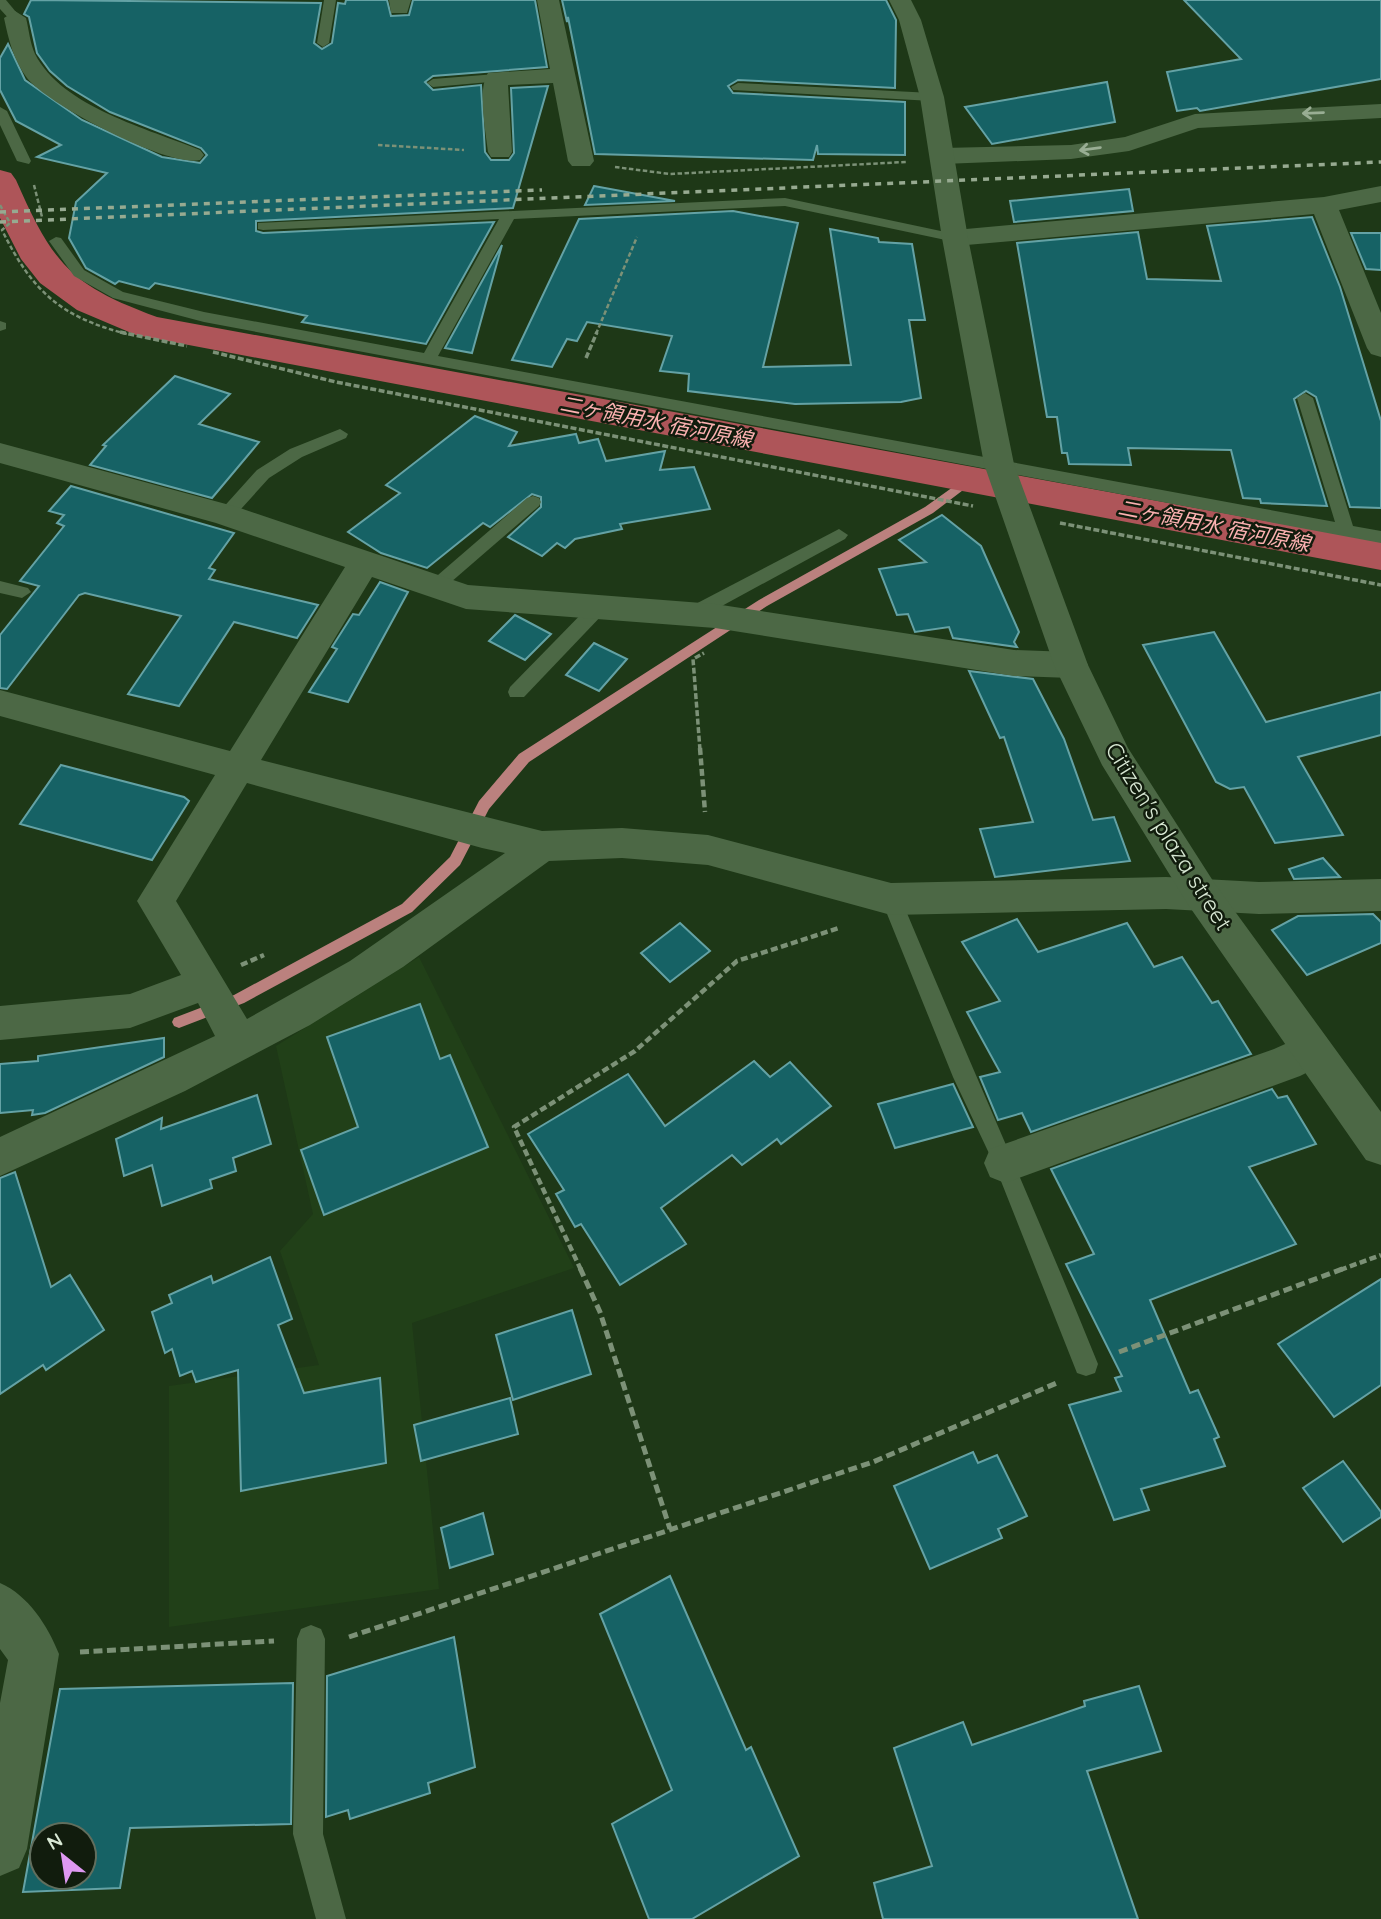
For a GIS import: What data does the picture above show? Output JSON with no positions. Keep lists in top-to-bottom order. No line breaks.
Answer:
{"streets":{"street":["Citizen's plaza street"]},"water":["二ヶ領用水 宿河原線"],"north":"top left"}
